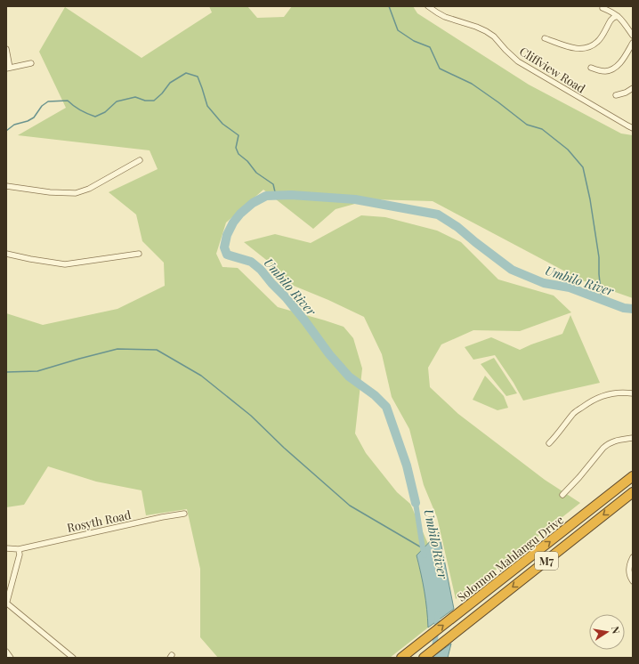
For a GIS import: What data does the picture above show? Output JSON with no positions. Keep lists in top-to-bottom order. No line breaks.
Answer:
{"streets":{"highway":["Solomon Mahlangu Drive","M7"],"street":["Cliffview Road","Rosyth Road"]},"water":["Umbilo River"],"north":"right"}
